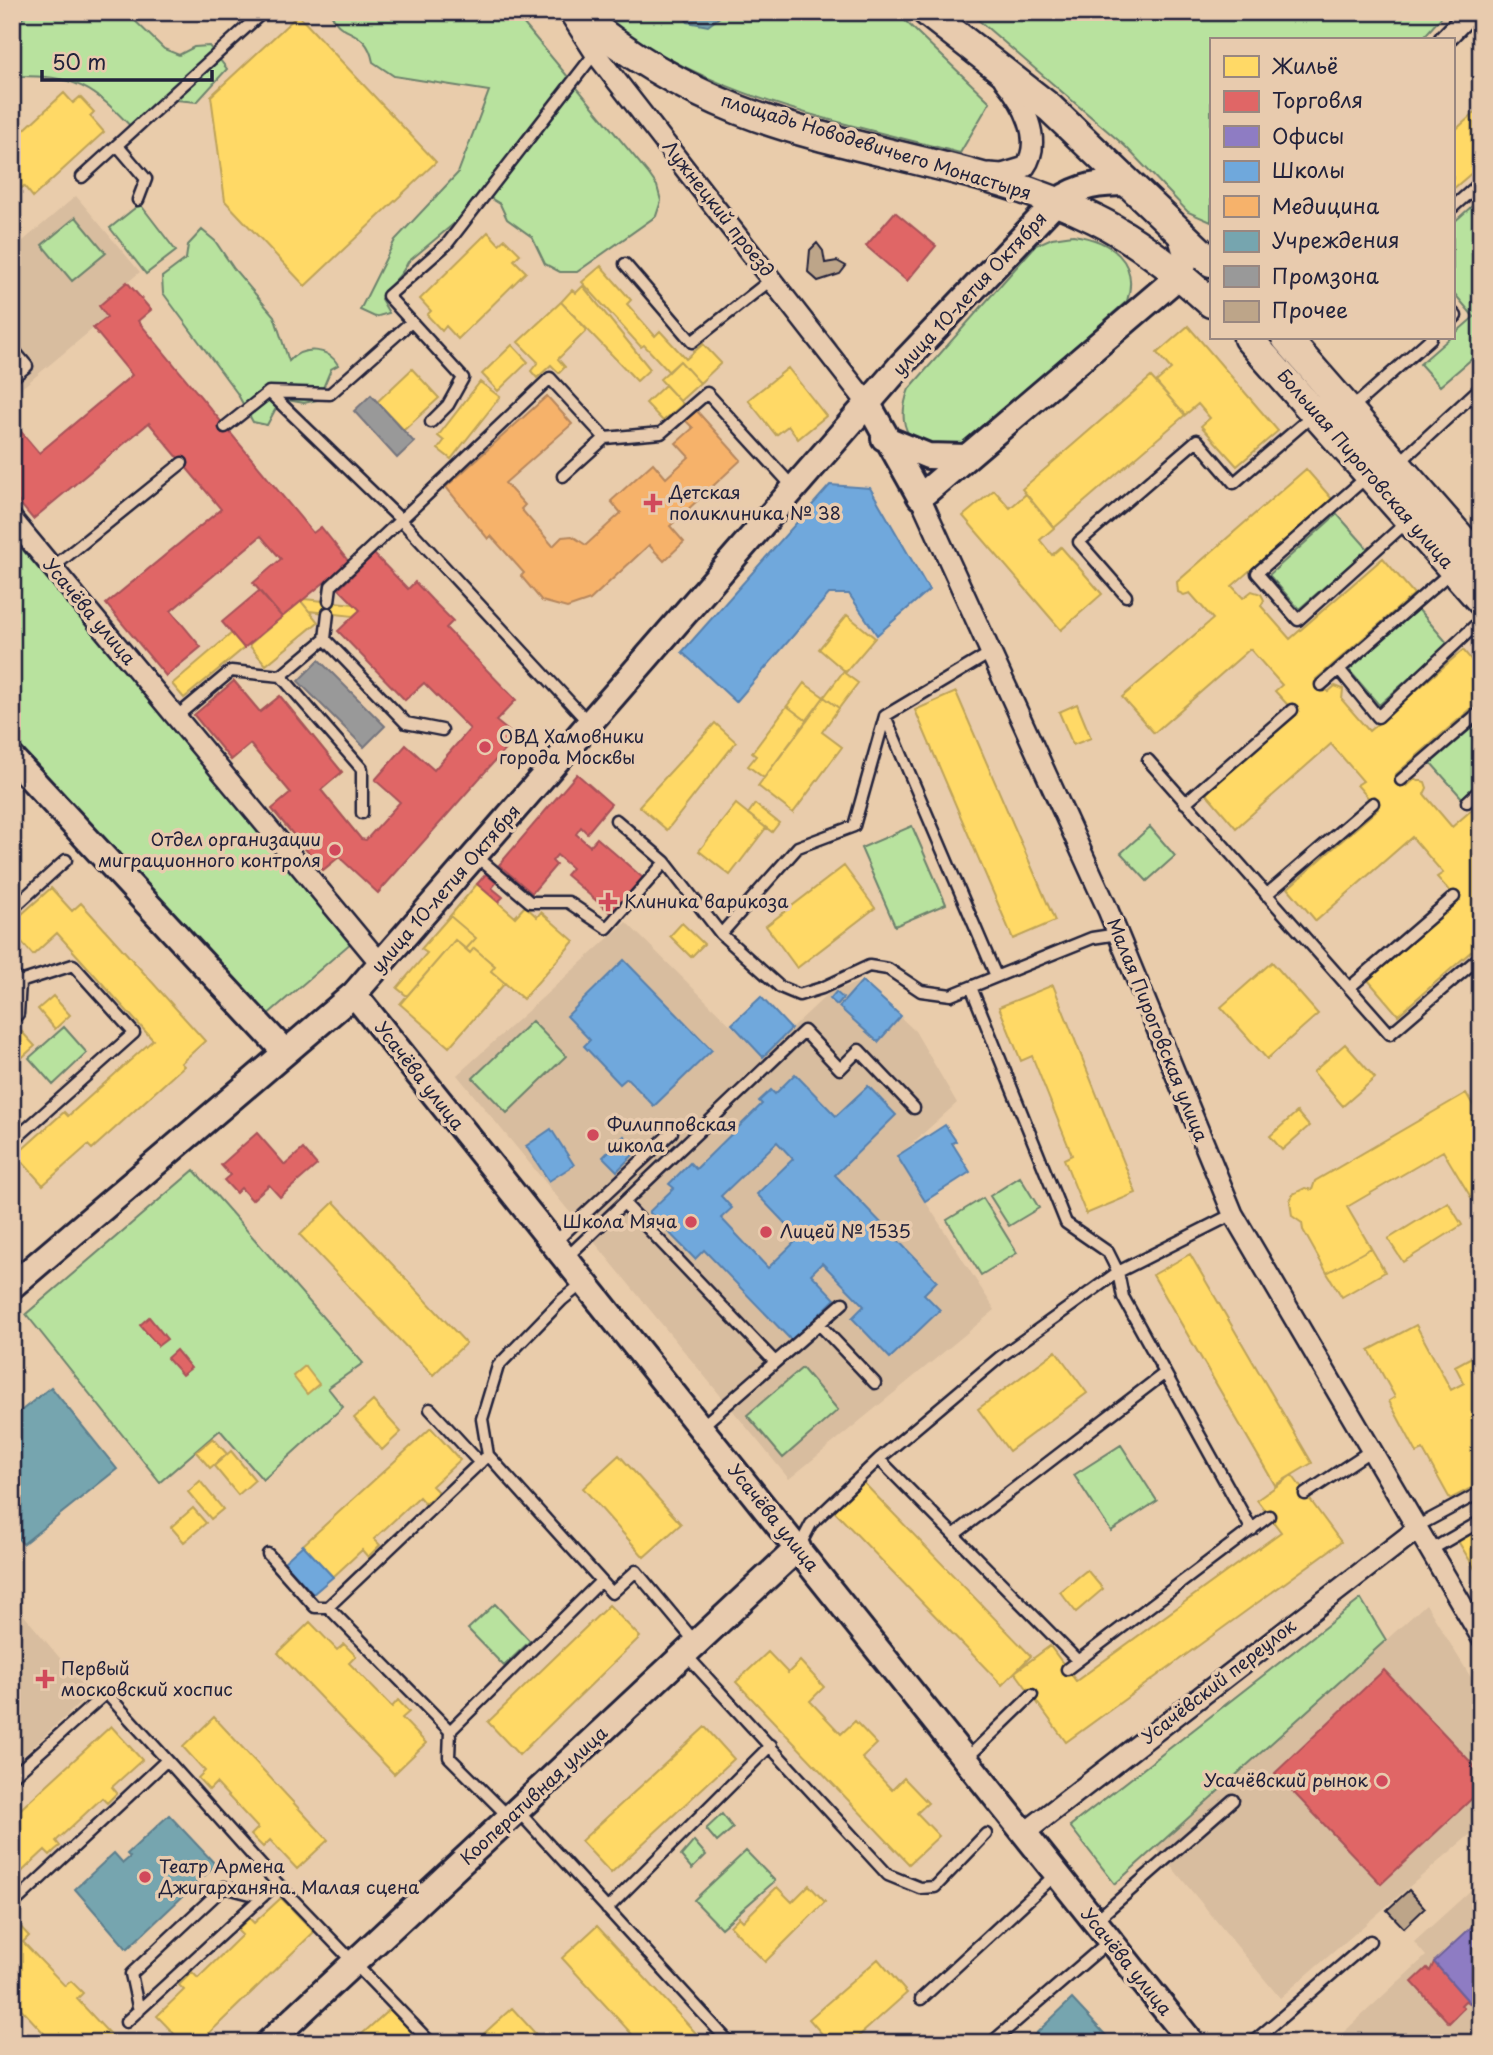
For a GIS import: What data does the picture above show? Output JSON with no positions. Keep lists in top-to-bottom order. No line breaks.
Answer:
{"streets":{"main road":["площадь Новодевичьего Монастыря","Большая Пироговская улица"],"street":["Лужнецкий проезд","улица 10-летия Октября","Усачёва улица","Малая Пироговская улица","Усачёвский переулок","Кооперативная улица"]},"crossings":[["площадь Новодевичьего Монастыря","улица 10-летия Октября"],["Лужнецкий проезд","улица 10-летия Октября"],["Лужнецкий проезд","Малая Пироговская улица"],["улица 10-летия Октября","Усачёва улица"],["улица 10-летия Октября","Малая Пироговская улица"],["Усачёва улица","Усачёвский переулок"],["Усачёва улица","Кооперативная улица"],["Малая Пироговская улица","Усачёвский переулок"]],"places":{"health":["Детская поликлиника № 38","Клиника варикоза","Первый московский хоспис"],"other":["ОВД Хамовники города Москвы","Отдел организации миграционного контроля","Филипповская школа","Школа Мяча","Лицей № 1535","Усачёвский рынок","Театр Армена Джигарханяна. Малая сцена"]},"legend":["Жильё","Торговля","Офисы","Школы","Медицина","Учреждения","Промзона","Прочее"],"scale_bar":"50 m"}
